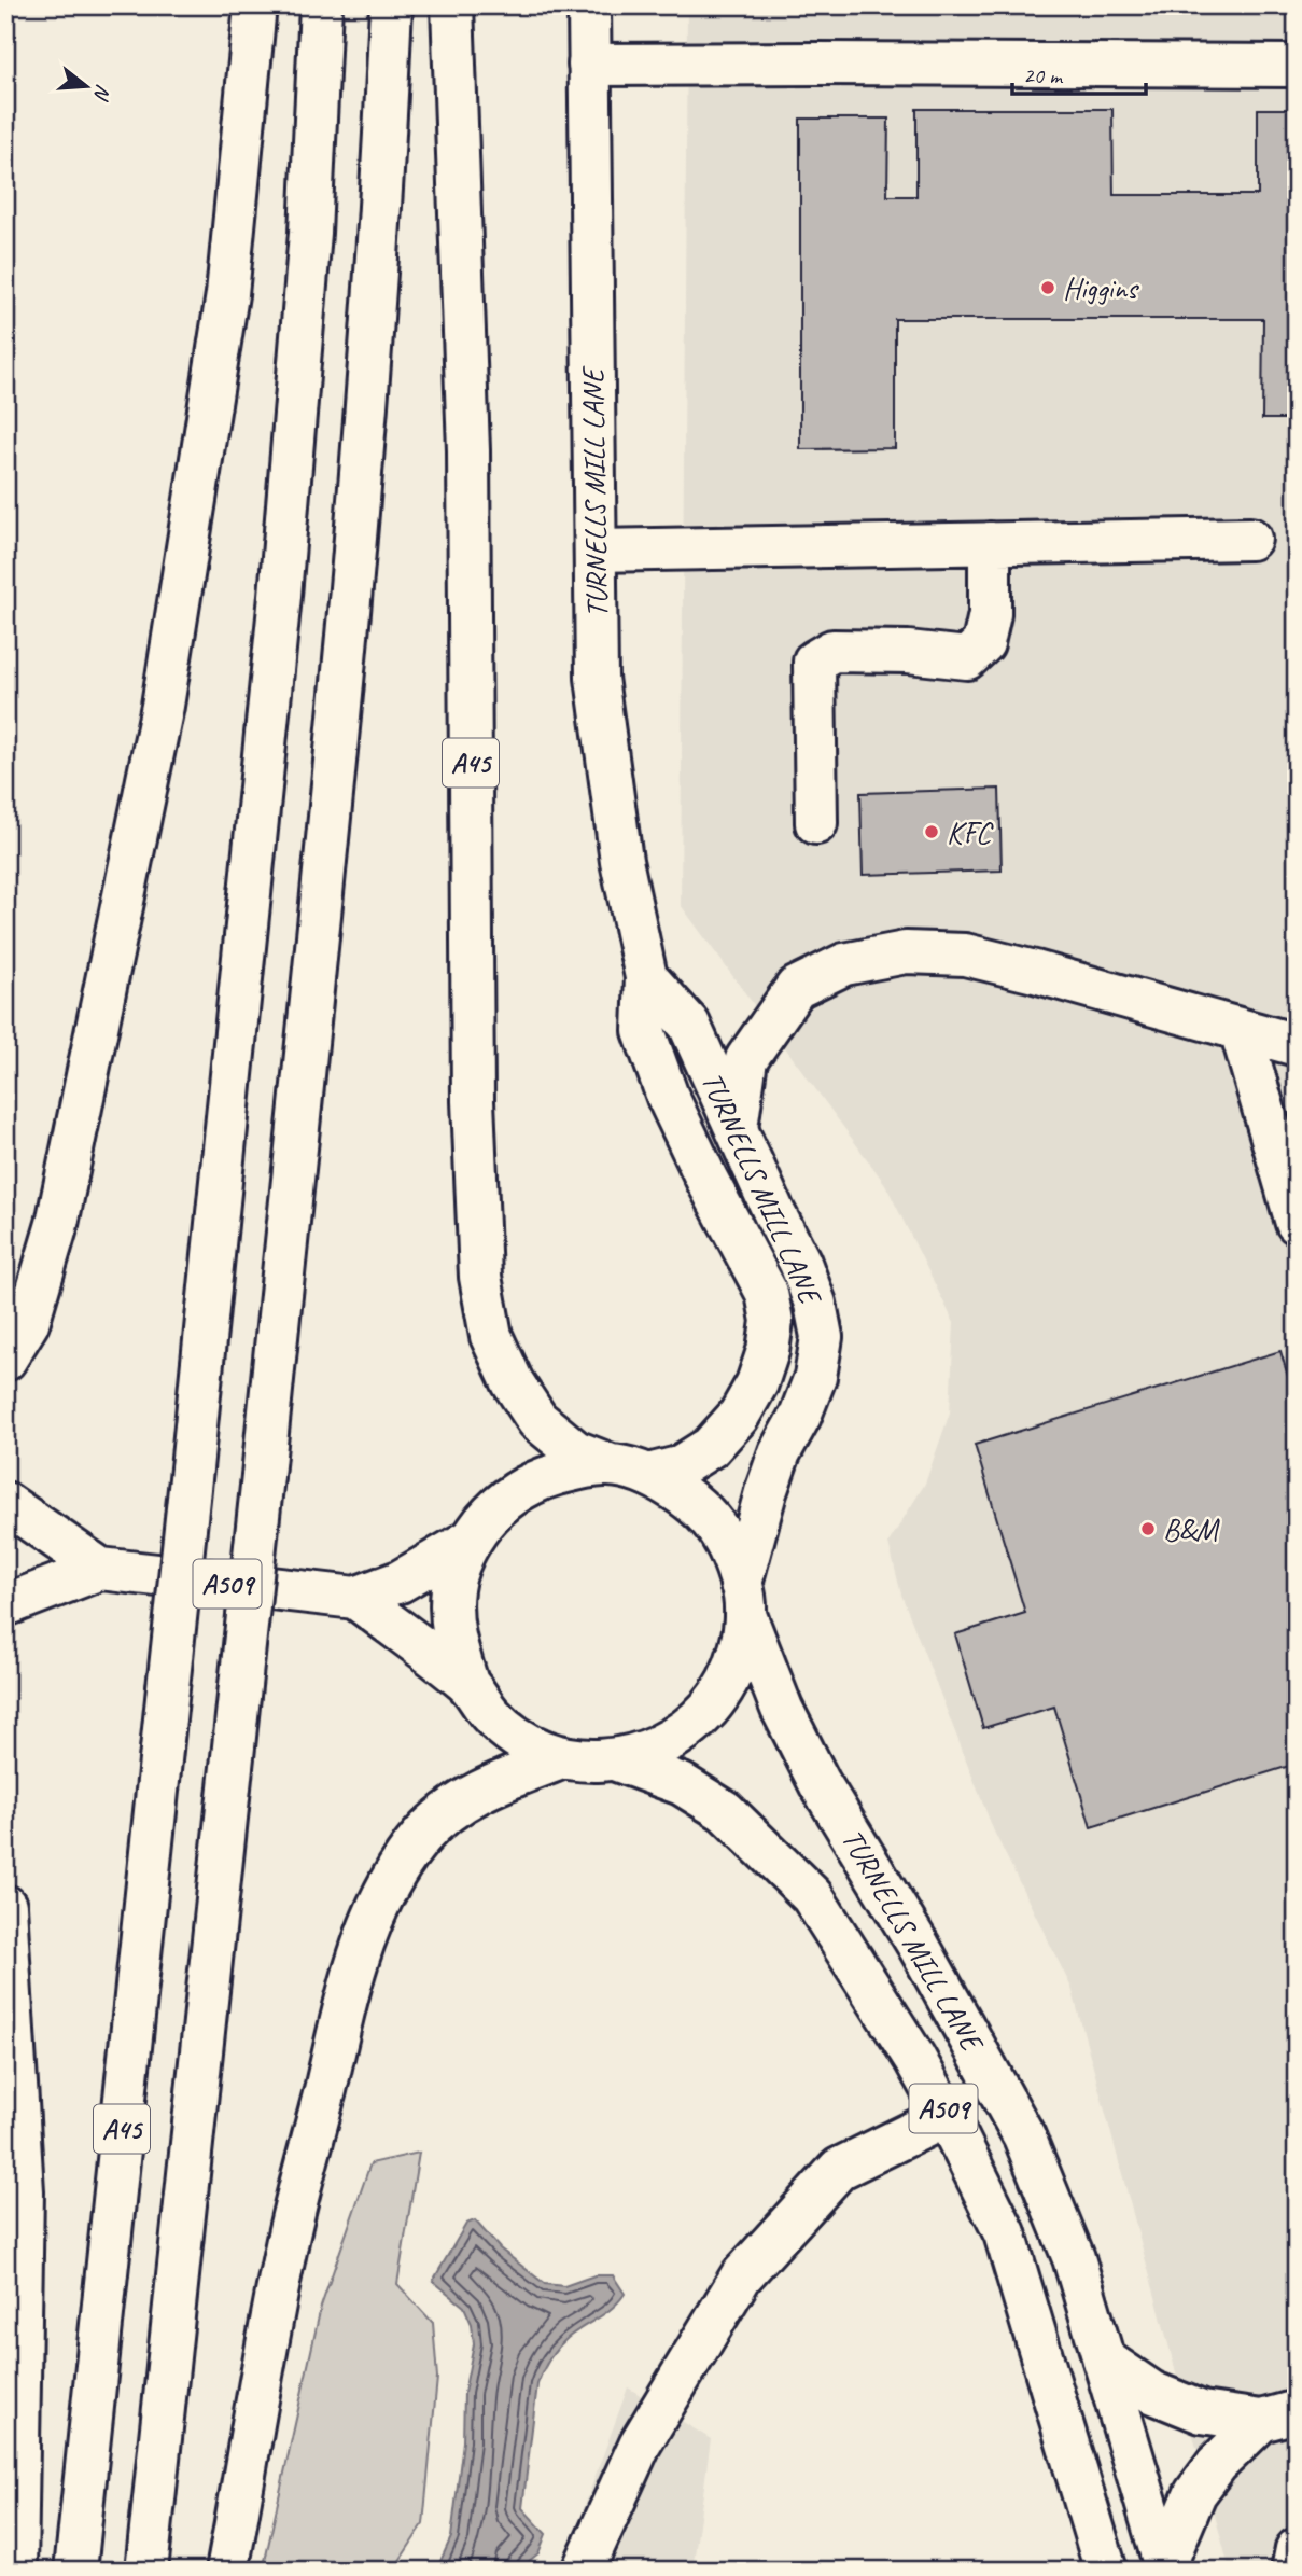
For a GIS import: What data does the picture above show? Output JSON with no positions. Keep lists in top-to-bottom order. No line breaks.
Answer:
{"streets":{"main road":["TURNELLS MILL LANE","A45","A509"]},"places":["Higgins","KFC","B&M"],"scale_bar":"20 m","north":"right"}
